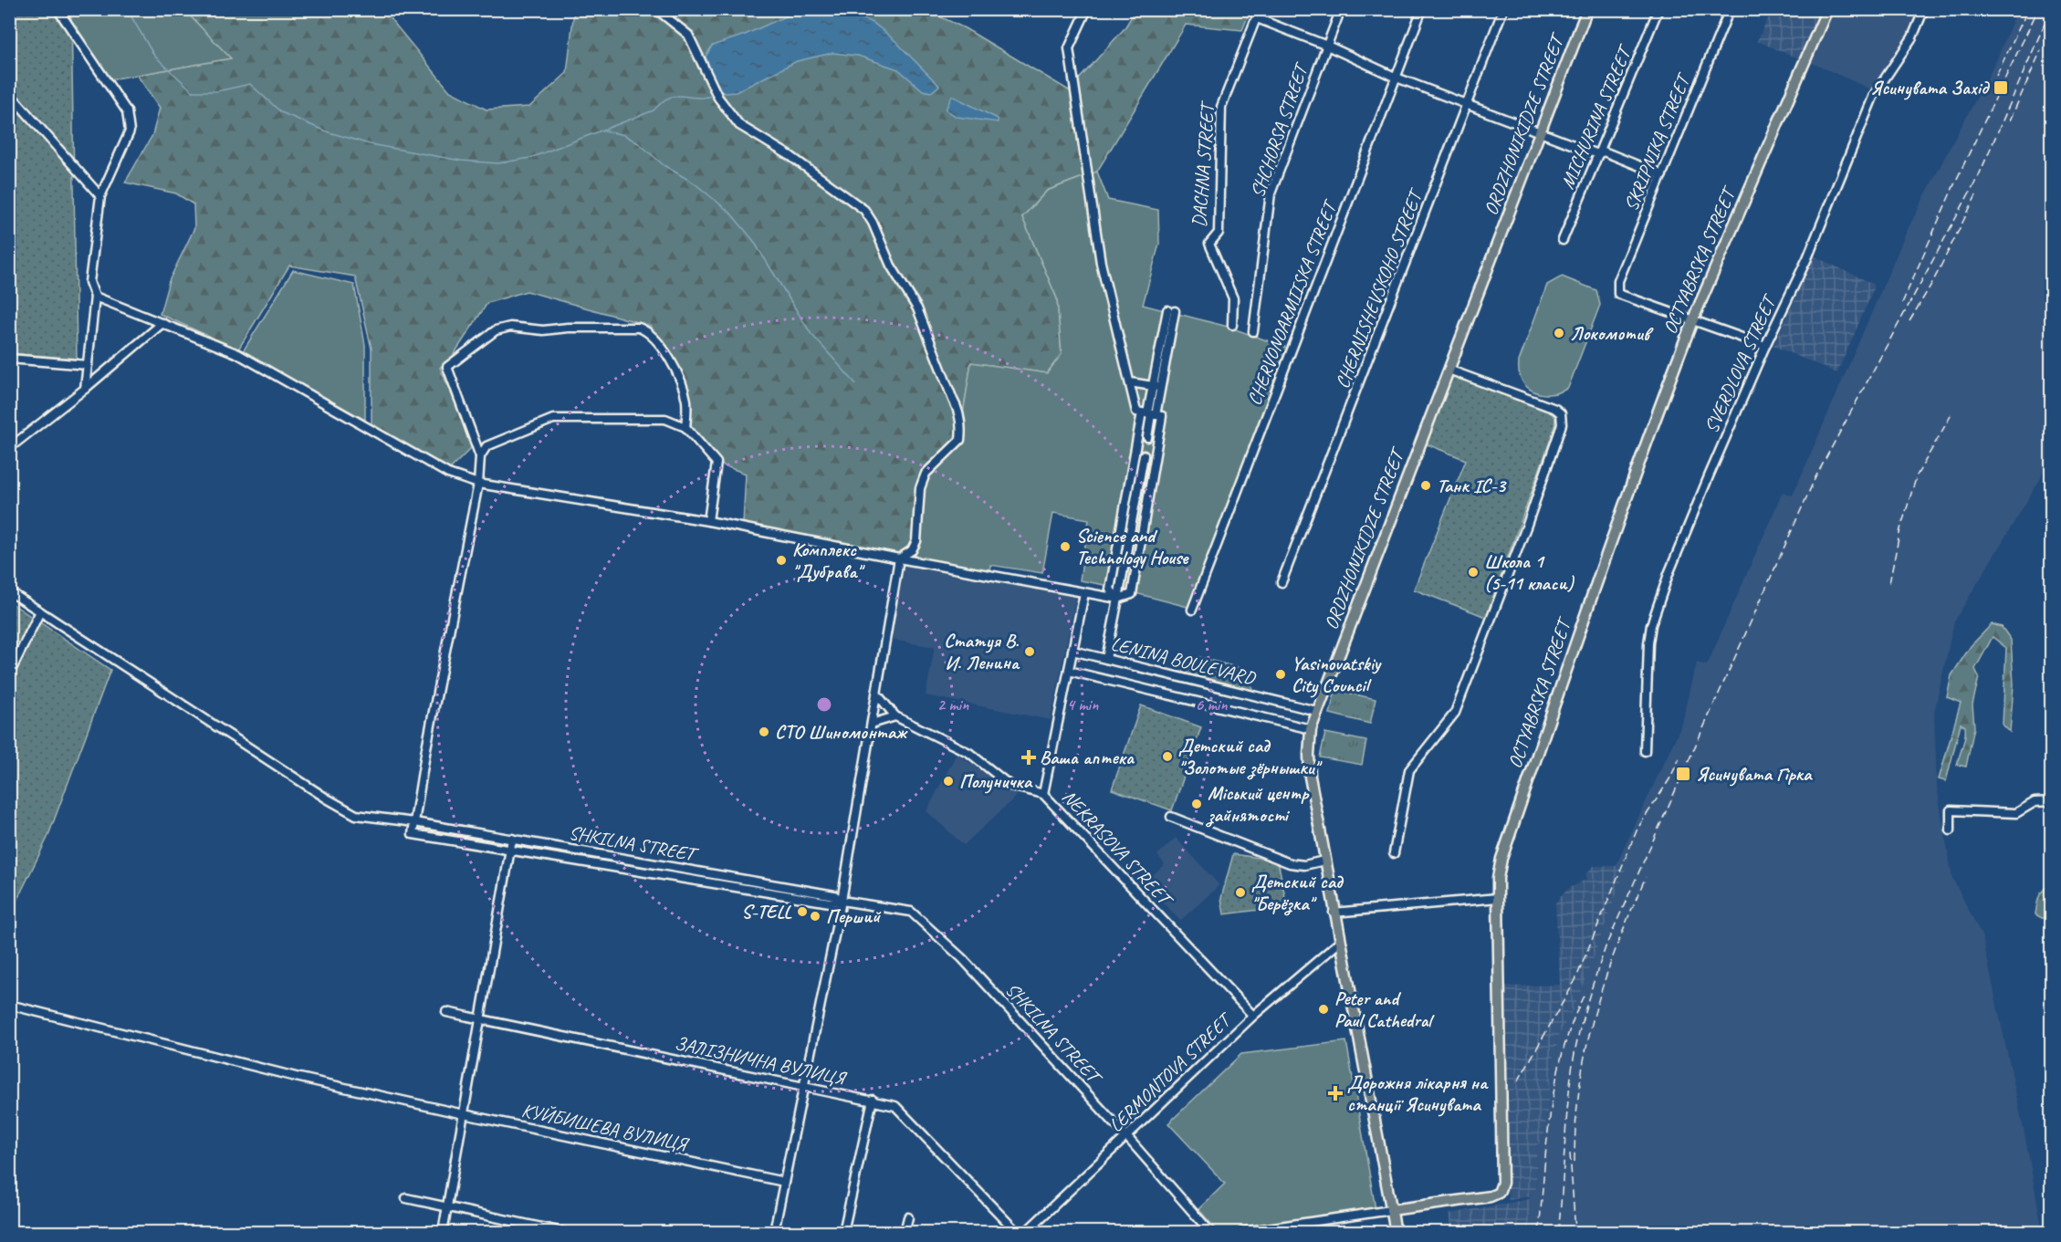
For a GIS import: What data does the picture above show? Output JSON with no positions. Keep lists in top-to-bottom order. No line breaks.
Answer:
{"streets":{"main road":["ORDZHONIKIDZE STREET","OCTYABRSKA STREET"],"street":["MICHURINA STREET","SHCHORSA STREET","SKRIPNIKA STREET","DACHNA STREET","CHERNISHEVSKOHO STREET","CHERVONOARMIISKA STREET","SVERDLOVA STREET","LENINA BOULEVARD","SHKILNA STREET","NEKRASOVA STREET","ЗАЛІЗНИЧНА ВУЛИЦЯ","LERMONTOVA STREET","КУЙБИШЕВА ВУЛИЦЯ"]},"crossings":[["ORDZHONIKIDZE STREET","OCTYABRSKA STREET"],["ORDZHONIKIDZE STREET","LENINA BOULEVARD"],["ORDZHONIKIDZE STREET","LERMONTOVA STREET"],["SKRIPNIKA STREET","OCTYABRSKA STREET"],["SHKILNA STREET","LERMONTOVA STREET"],["NEKRASOVA STREET","LERMONTOVA STREET"]],"places":{"transit":["Ясинувата Захід","Ясинувата Гірка"],"other":["Локомотив","Танк ІС-3","Science and Technology House","Комплекс \"Дубрава\"","Школа 1 (5-11 класи)","Статуя В. И. Ленина","Yasinovatskiy City Council","СТО Шиномонтаж","Детский сад \"Золотые зёрнышки\"","Полуничка","Міський центр зайнятості","Детский сад \"Берёзка\"","S-TELL","Перший","Peter and Paul Cathedral"],"health":["Ваша аптека","Дорожня лікарня на станції Ясинувата"]},"rings":["2 min","4 min","6 min"]}
